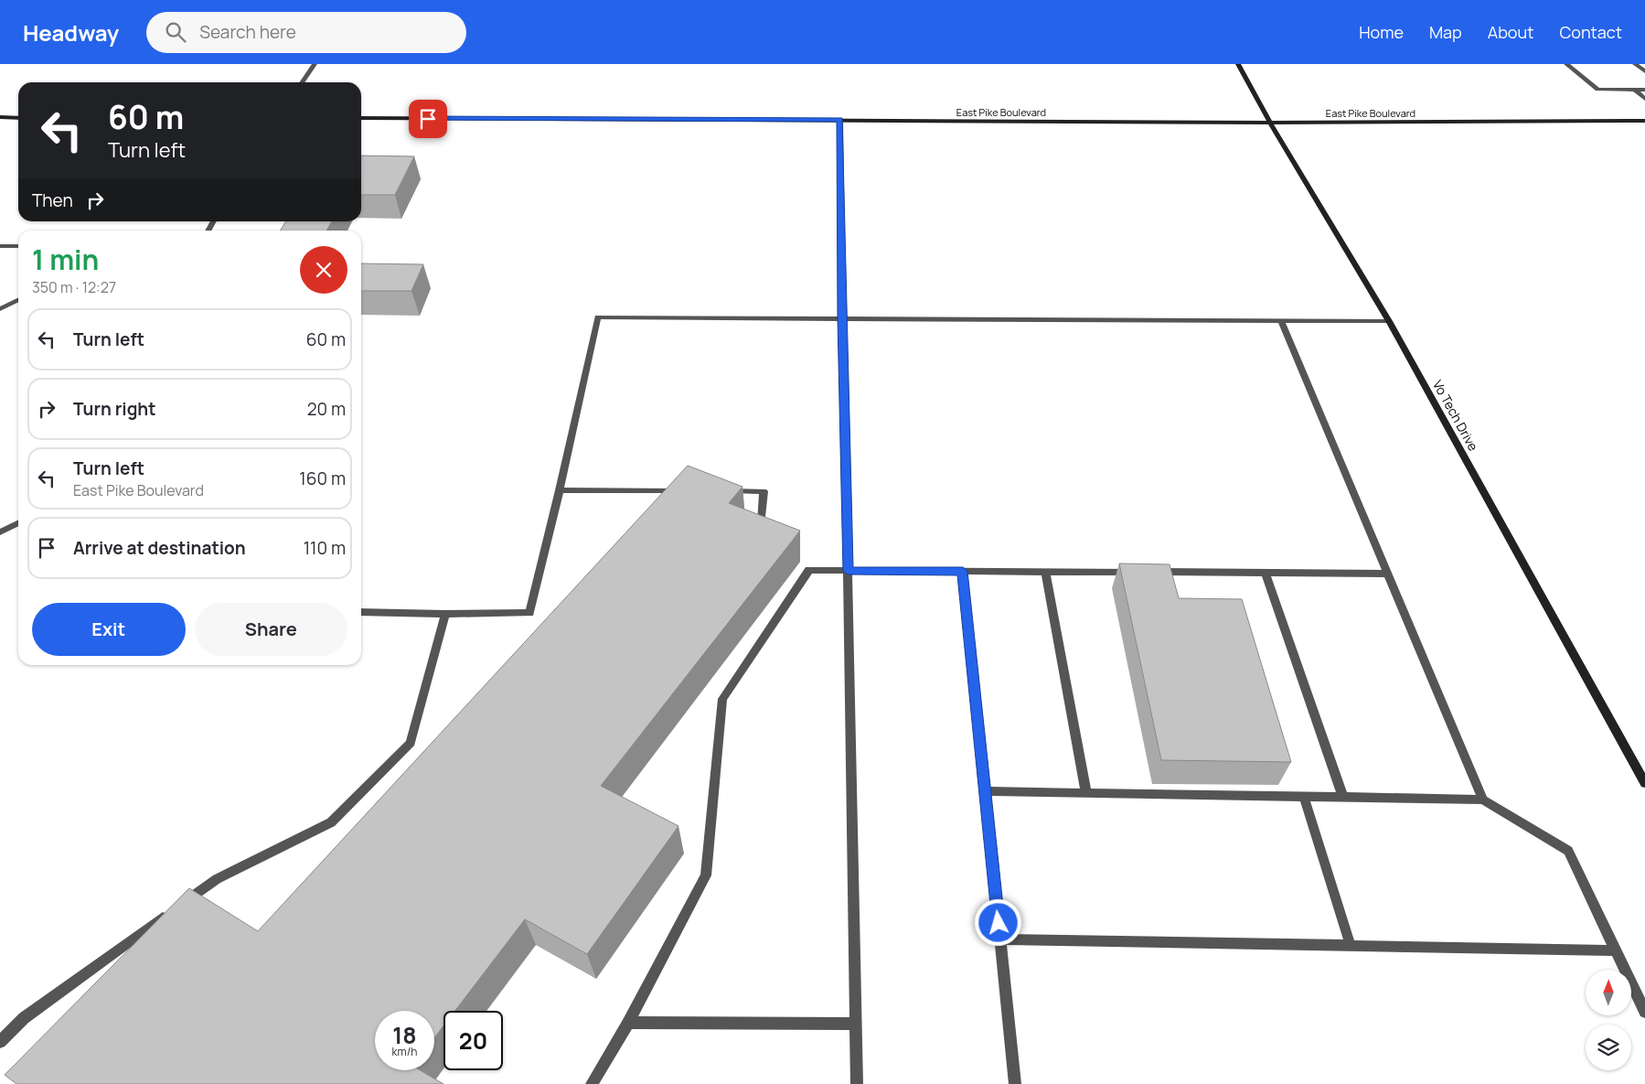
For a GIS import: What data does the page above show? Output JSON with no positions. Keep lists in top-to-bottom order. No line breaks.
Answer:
{"streets":{"street":["East Pike Boulevard","Vo Tech Drive"]},"crossings":[["East Pike Boulevard","Vo Tech Drive"]],"north":"top","page":{"header":"Headway","search":"Search here","nav":["Home","Map","About","Contact"],"turn":["60 m","Turn left"],"then":"Then","heading":["1 min","350 m · 12:27"],"list":[{"name":"Turn left","value":"60 m"},{"name":"Turn right","value":"20 m"},{"name":"Turn left","note":"East Pike Boulevard","value":"160 m"},{"name":"Arrive at destination","value":"110 m"}],"buttons":["Exit","Share"],"speed":"18 km/h","limit":"20"}}
